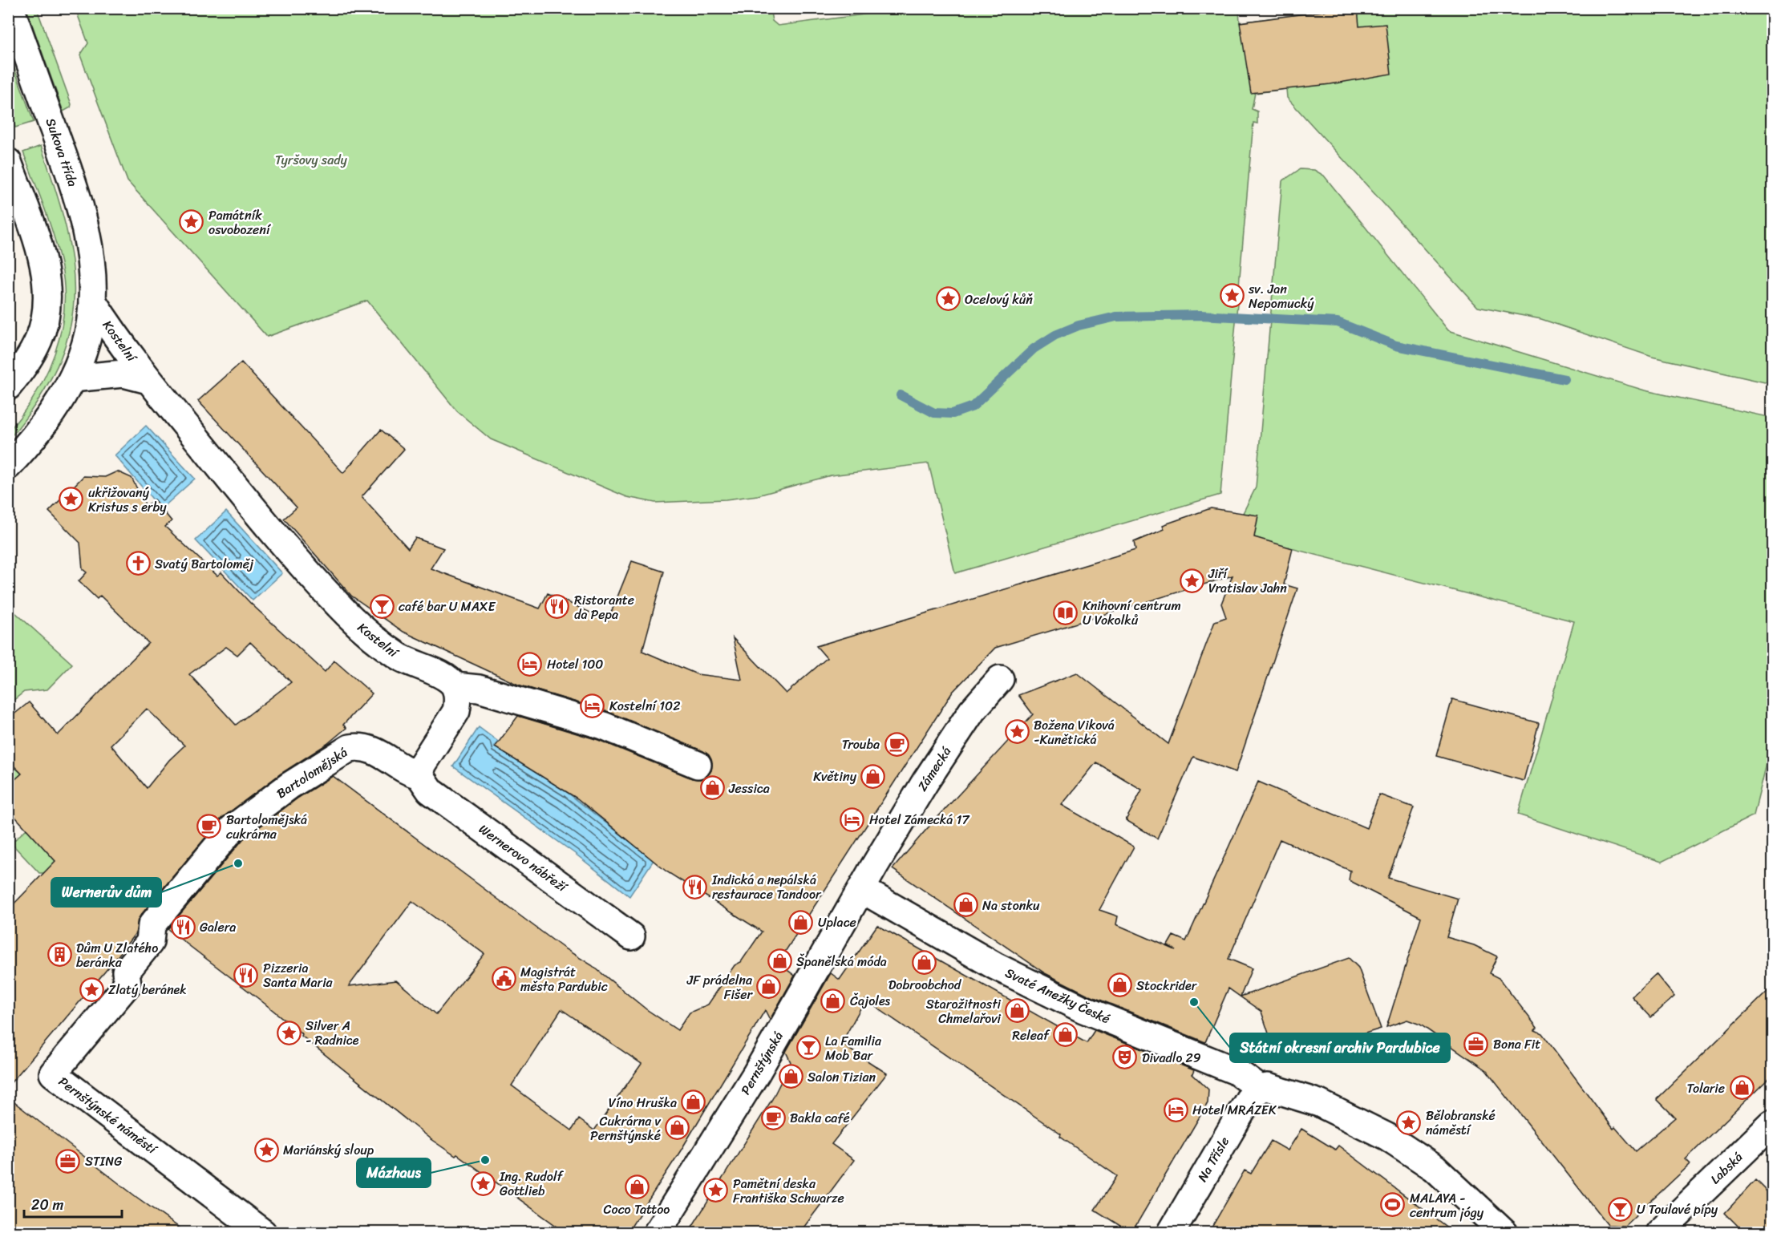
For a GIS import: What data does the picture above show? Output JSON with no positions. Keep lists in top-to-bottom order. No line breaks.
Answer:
{"streets":{"street":["Sukova třída","Kostelní","Zámecká","Bartolomějská","Wernerovo nábřeží","Svaté Anežky České","Pernštýnská","Pernštýnské náměstí","Na Třísle","Labská"]},"crossings":[["Sukova třída","Kostelní"],["Zámecká","Svaté Anežky České"],["Zámecká","Pernštýnská"],["Bartolomějská","Wernerovo nábřeží"],["Bartolomějská","Pernštýnské náměstí"],["Svaté Anežky České","Pernštýnská"],["Svaté Anežky České","Na Třísle"]],"parks":["Tyršovy sady"],"places":{"place":["Památník osvobození","sv. Jan Nepomucký","Ocelový kůň","ukřižovaný Kristus s erby","Jiří Vratislav Jahn","Božena Viková -Kunětická","Zlatý beránek","Silver A - Radnice","Bělobranské náměstí","Mariánský sloup","Ing. Rudolf Gottlieb","Pamětní deska Františka Schwarze"],"church":["Svatý Bartoloměj"],"bar":["café bar U MAXE","La Familia Mob Bar","U Toulavé pípy"],"restaurant":["Ristorante da Pepa","Indická a nepálská restaurace Tandoor","Galera","Pizzeria Santa Maria"],"library":["Knihovní centrum U Vokolků"],"hotel":["Hotel 100","Kostelní 102","Hotel Zámecká 17","Hotel MRÁZEK"],"cafe":["Trouba","Bartolomějská cukrárna","Bakla café"],"shop":["Květiny","Jessica","Na stonku","Uplace","Španělská móda","Dobroobchod","Stockrider","JF prádelna Fišer","Čajoles","Starožitnosti Chmelařovi","Releaf","Salon Tizian","Tolarie","Víno Hruška","Cukrárna v Pernštýnské","Coco Tattoo"],"other":["Wernerův dům","Státní okresní archiv Pardubice","Mázhaus"],"building":["Dům U Zlatého beránka"],"public building":["Magistrát města Pardubic"],"office":["Bona Fit","STING"],"theatre":["Divadlo 29"],"sports":["MALAYA - centrum jógy"]},"scale_bar":"20 m"}
